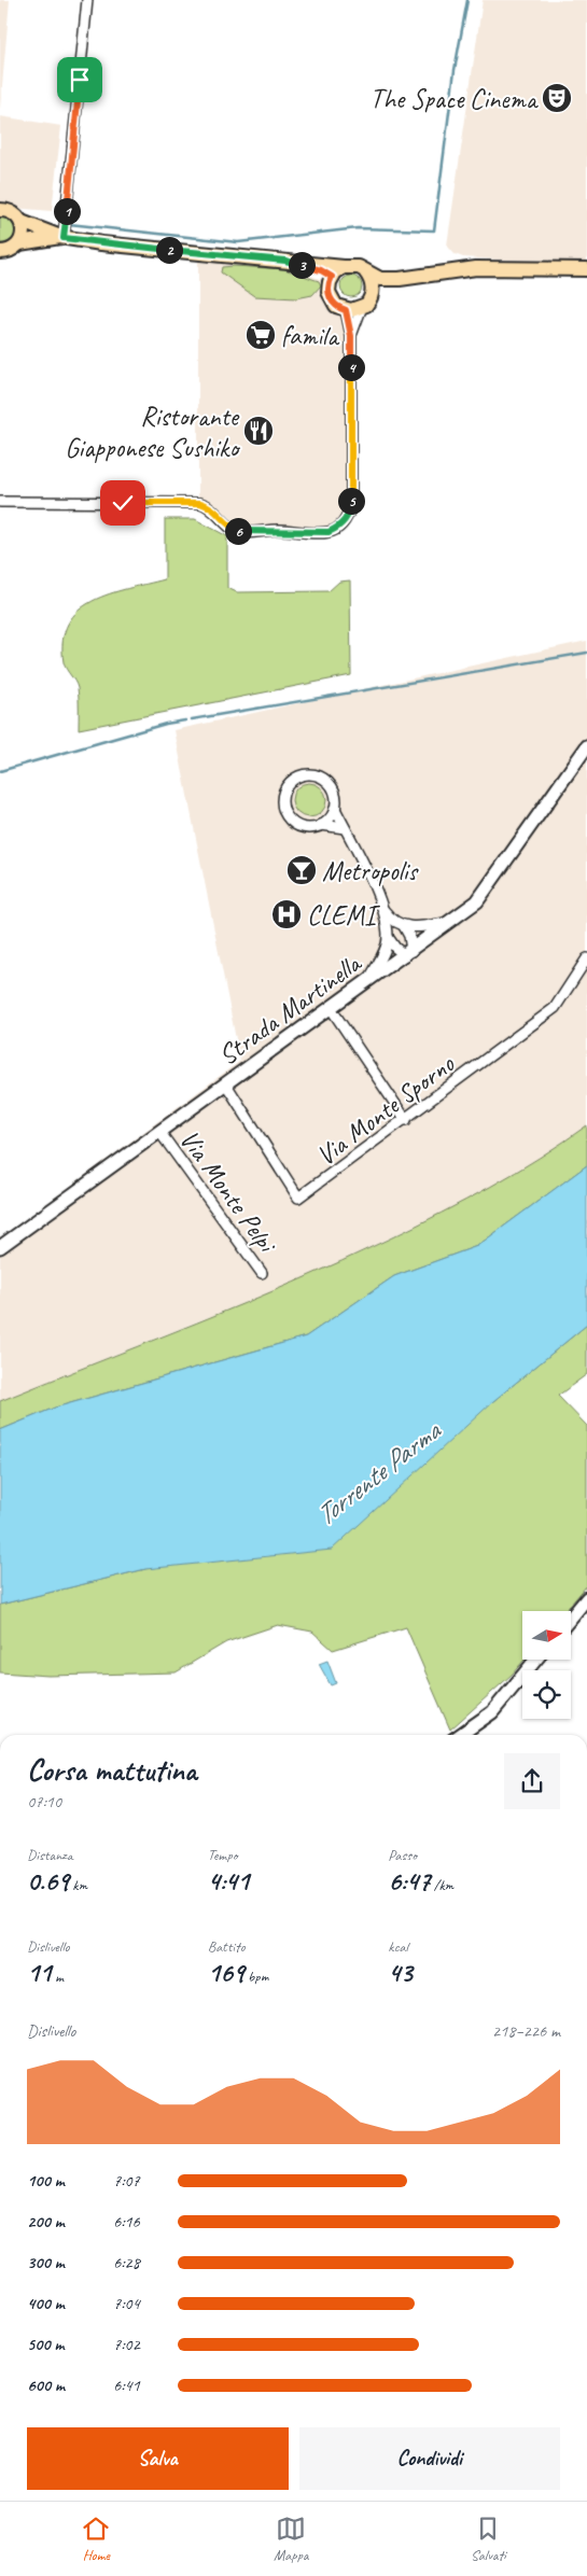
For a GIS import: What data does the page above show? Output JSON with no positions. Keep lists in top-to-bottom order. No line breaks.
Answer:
{"streets":{"street":["Strada Martinella","Via Monte Sporno","Via Monte Pelpi"]},"crossings":[["Strada Martinella","Via Monte Sporno"],["Strada Martinella","Via Monte Pelpi"]],"water":["Torrente Parma"],"places":{"theatre":["The Space Cinema"],"supermarket":["famila"],"restaurant":["Ristorante Giapponese Sushiko"],"bar":["Metropolis"],"hospital":["CLEMI"]},"north":"right","page":{"pins":["1","2","3","4","5","6"],"heading":["Corsa mattutina","07:10"],"stats":[["Distanza","0.69 km"],["Tempo","4:41"],["Passo","6:47 /km"],["Dislivello","11 m"],["Battito","169 bpm"],["kcal","43"]],"chart":["Dislivello","218–226 m"],"list":[{"name":"100 m","note":"7:07"},{"name":"200 m","note":"6:16"},{"name":"300 m","note":"6:28"},{"name":"400 m","note":"7:04"},{"name":"500 m","note":"7:02"},{"name":"600 m","note":"6:41"}],"buttons":["Salva","Condividi"],"tabs":["Home","Mappa","Salvati"]}}
